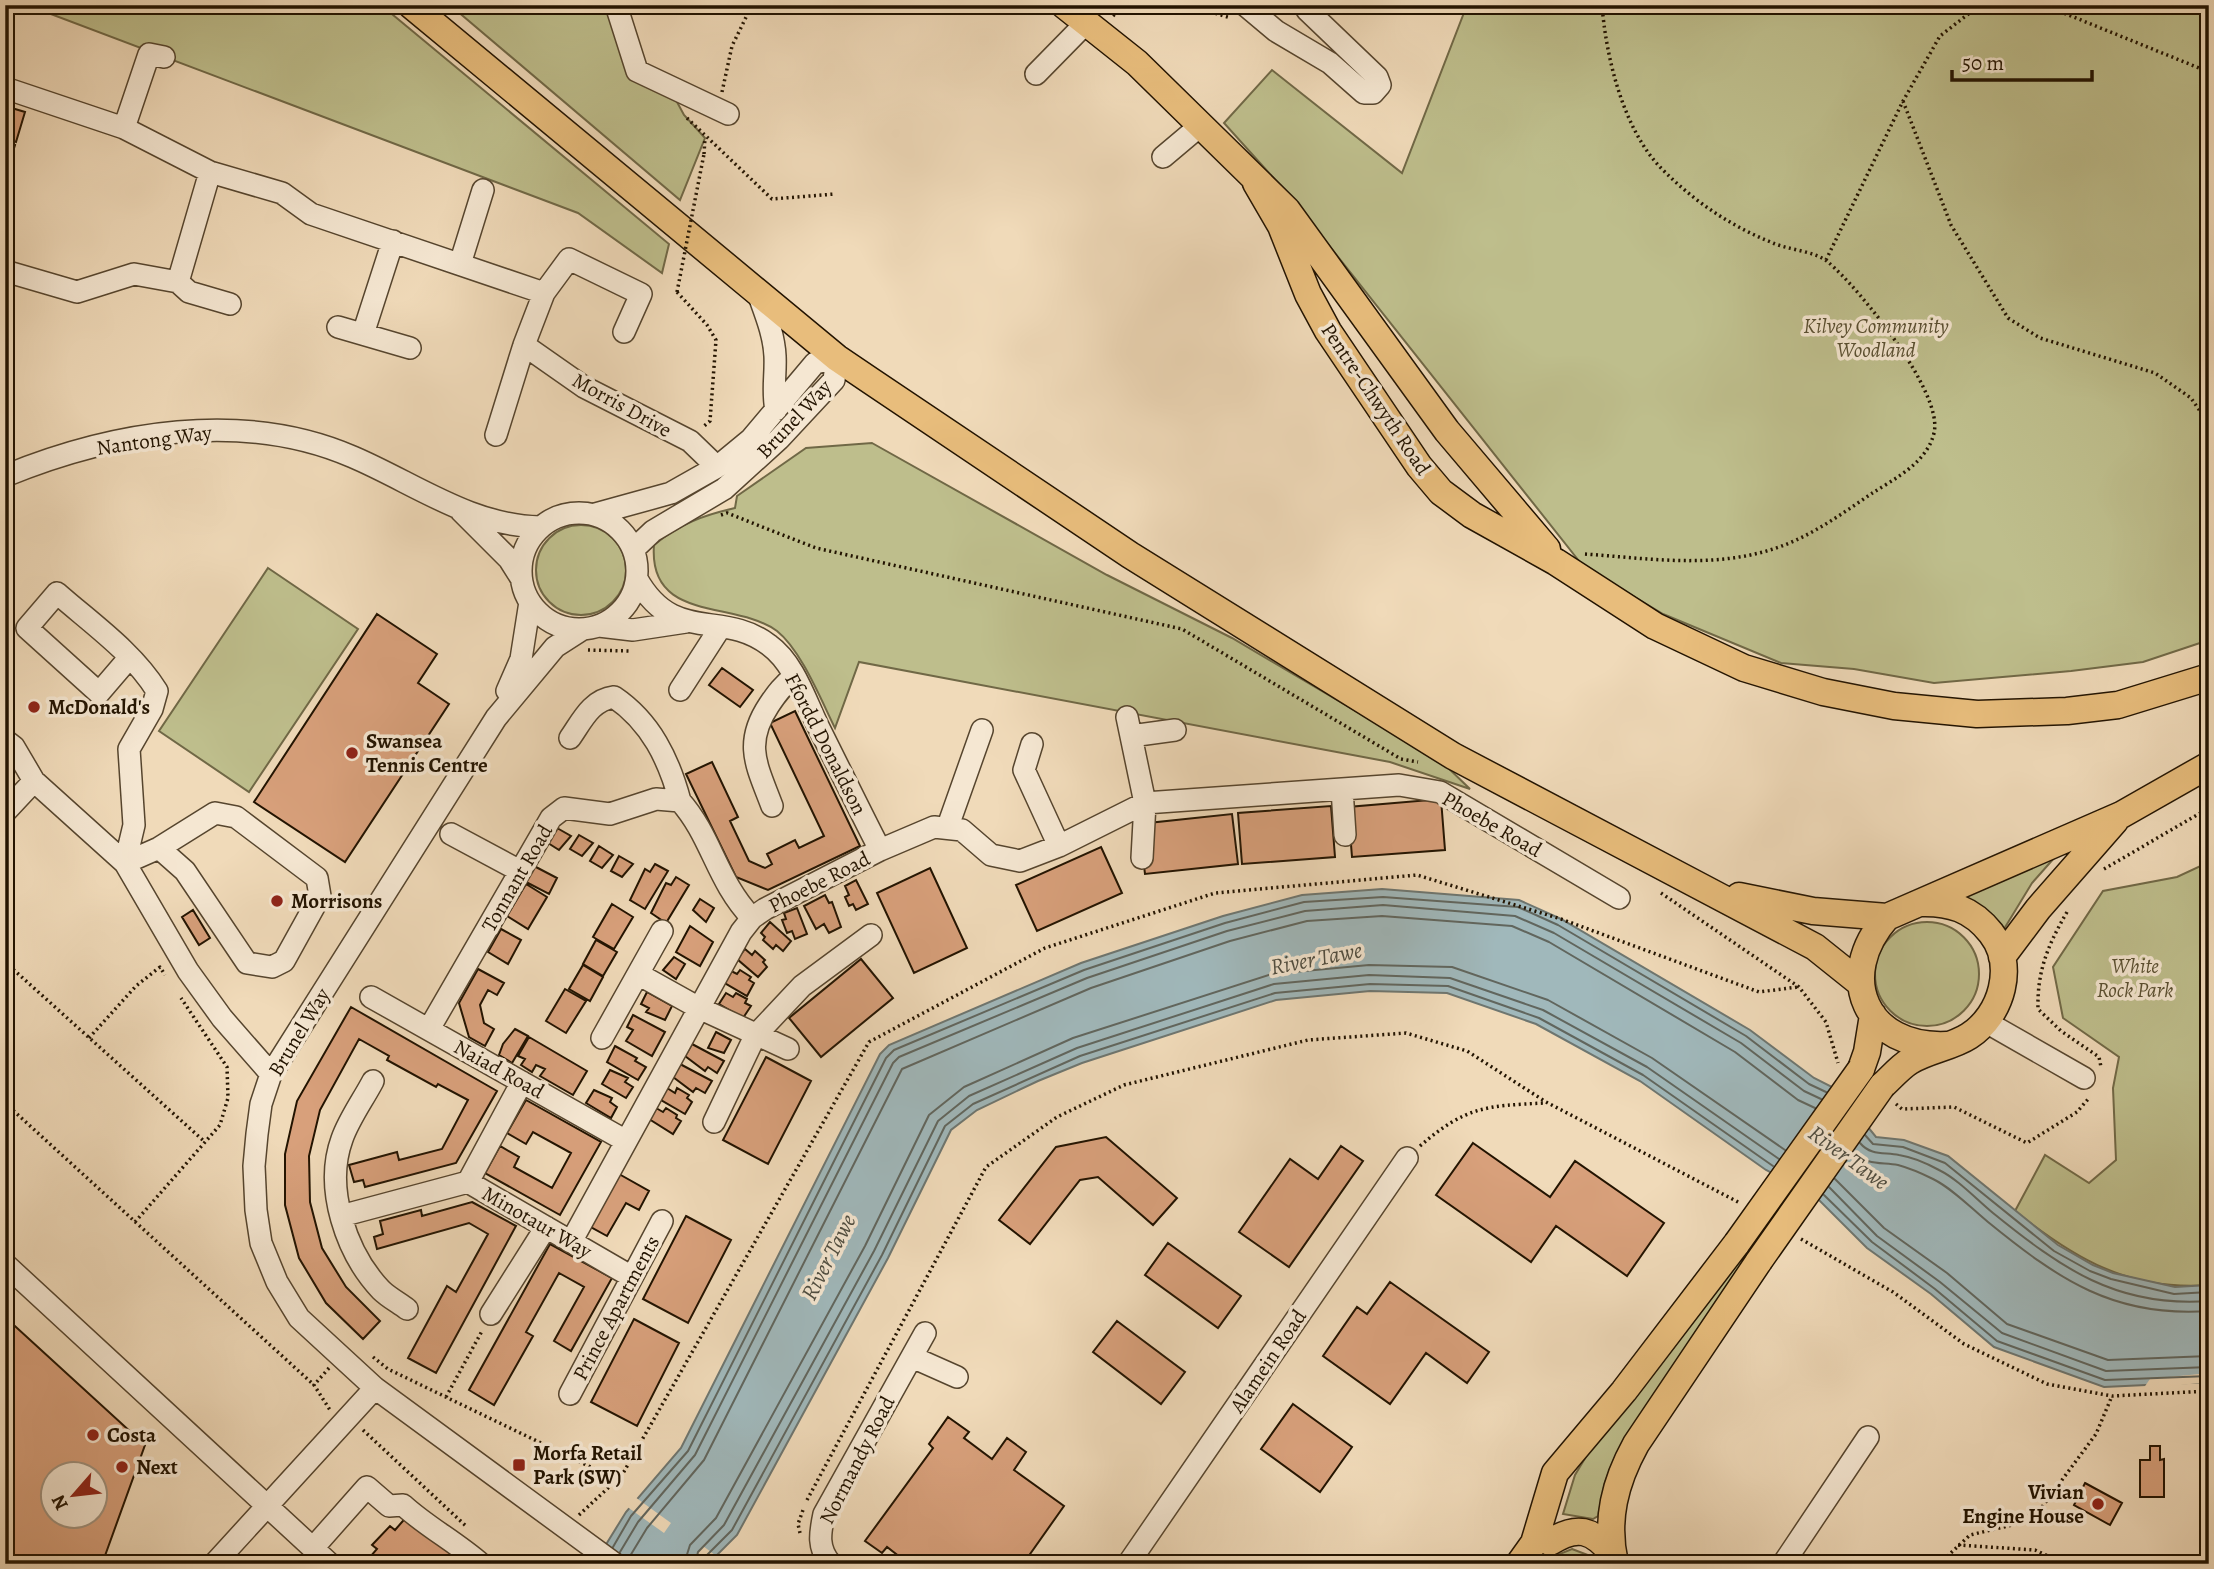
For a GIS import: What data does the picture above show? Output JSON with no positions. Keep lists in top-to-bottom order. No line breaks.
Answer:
{"streets":{"main road":["Pentre-Chwyth Road"],"street":["Morris Drive","Brunel Way","Nantong Way","Ffordd Donaldson","Phoebe Road","Tonnant Road","Naiad Road","Minotaur Way","Prince Apartments","Alamein Road","Normandy Road"]},"crossings":[["Morris Drive","Brunel Way"],["Brunel Way","Nantong Way"],["Brunel Way","Ffordd Donaldson"],["Nantong Way","Ffordd Donaldson"],["Ffordd Donaldson","Phoebe Road"],["Phoebe Road","Naiad Road"],["Phoebe Road","Minotaur Way"],["Tonnant Road","Naiad Road"],["Naiad Road","Minotaur Way"],["Minotaur Way","Prince Apartments"]],"water":["River Tawe"],"parks":["Kilvey Community Woodland","White Rock Park"],"places":{"other":["McDonald's","Swansea Tennis Centre","Morrisons","Costa","Next","Vivian Engine House"],"transit":["Morfa Retail Park (SW)"]},"scale_bar":"50 m","north":"bottom left"}
